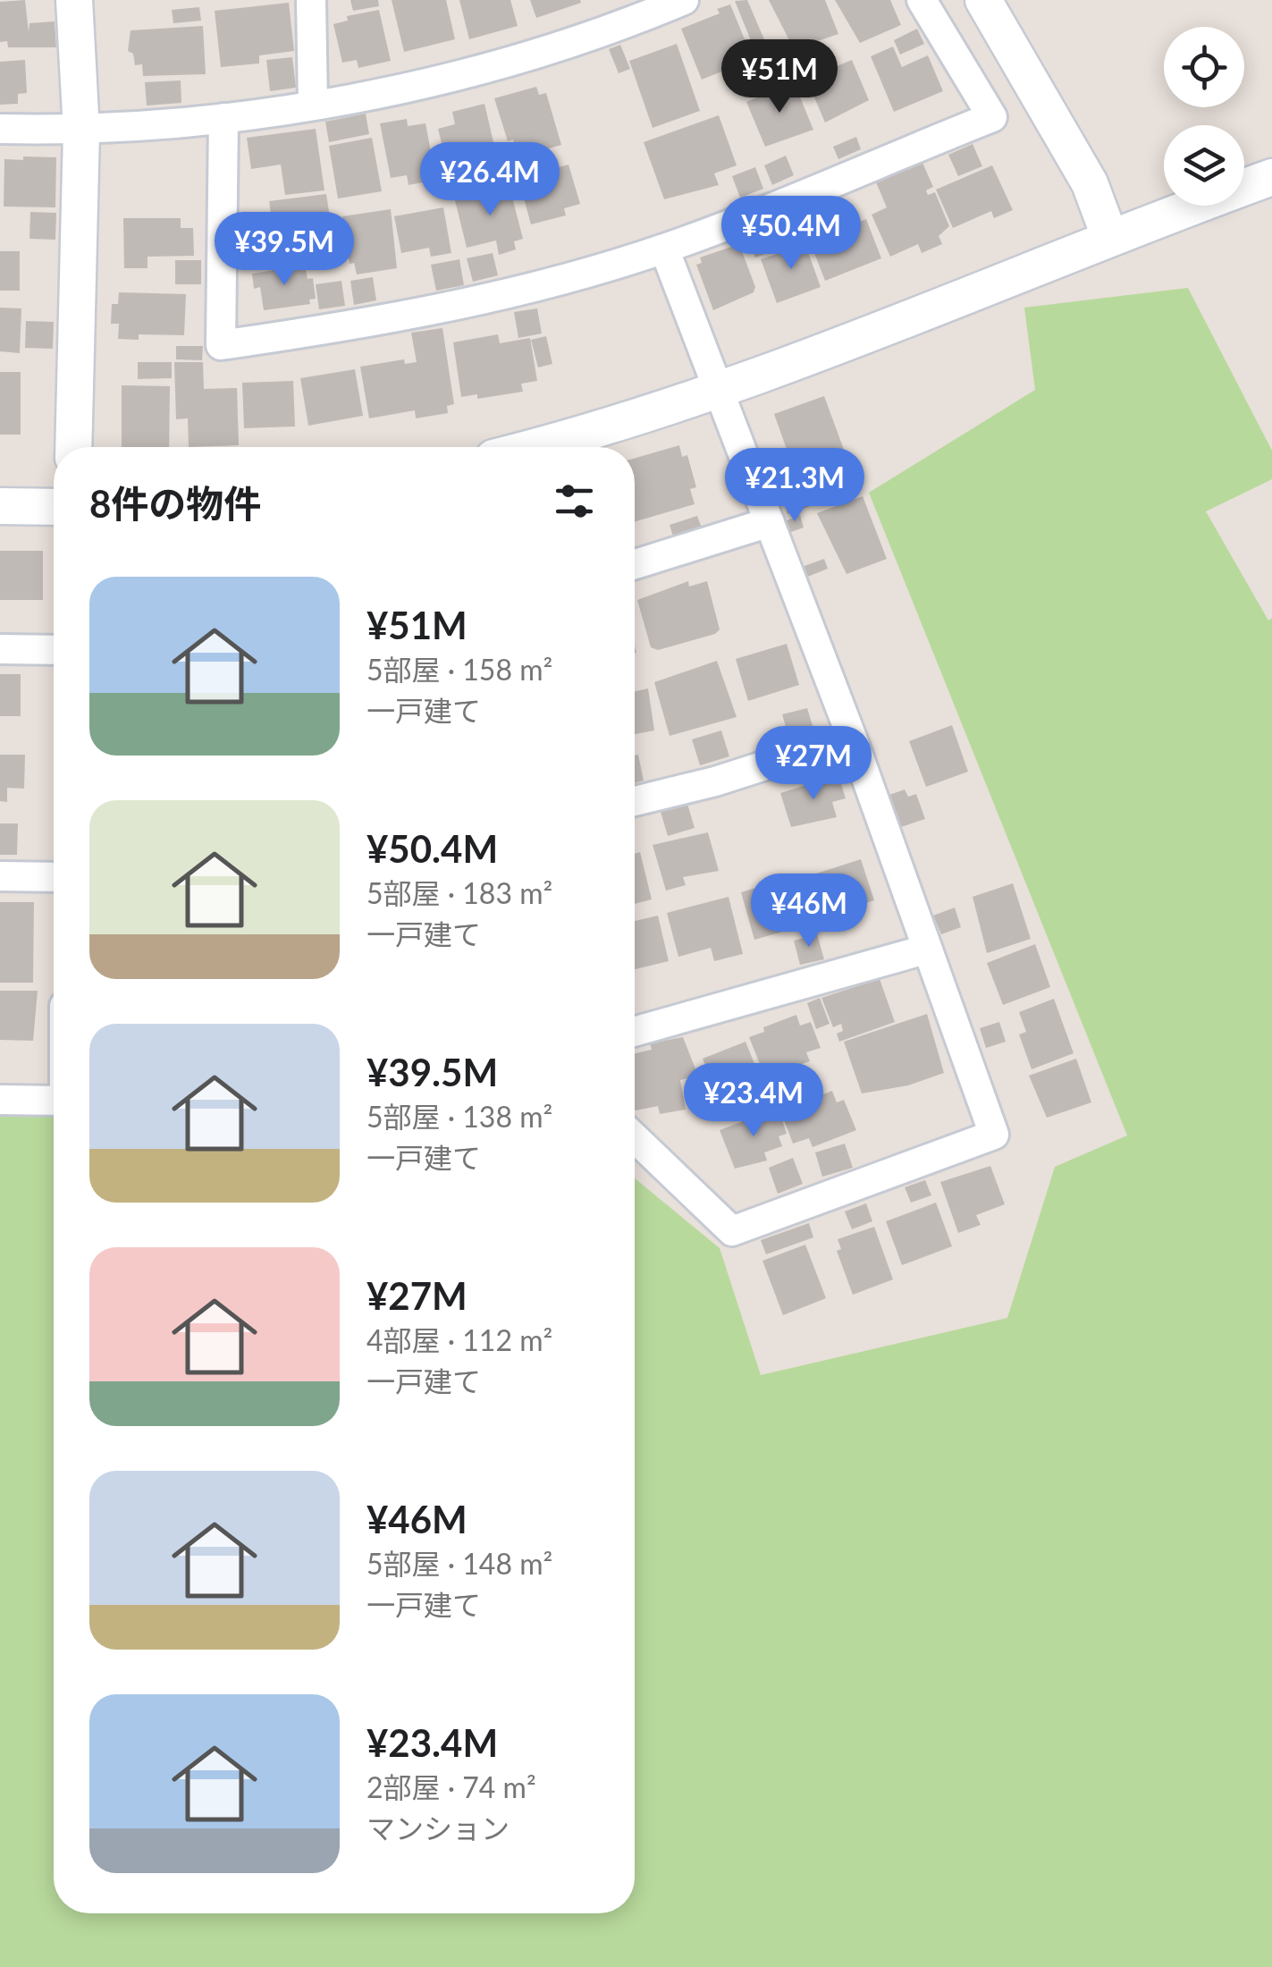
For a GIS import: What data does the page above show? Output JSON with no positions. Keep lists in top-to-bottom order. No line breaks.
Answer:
{"page":{"price":["¥51M","¥26.4M","¥50.4M","¥39.5M","¥21.3M","¥27M","¥46M","¥23.4M"],"heading":"8件の物件","list":[{"name":"¥51M","note":"5部屋 · 158 m² · 一戸建て"},{"name":"¥50.4M","note":"5部屋 · 183 m² · 一戸建て"},{"name":"¥39.5M","note":"5部屋 · 138 m² · 一戸建て"},{"name":"¥27M","note":"4部屋 · 112 m² · 一戸建て"},{"name":"¥46M","note":"5部屋 · 148 m² · 一戸建て"},{"name":"¥23.4M","note":"2部屋 · 74 m² · マンション"}]}}
